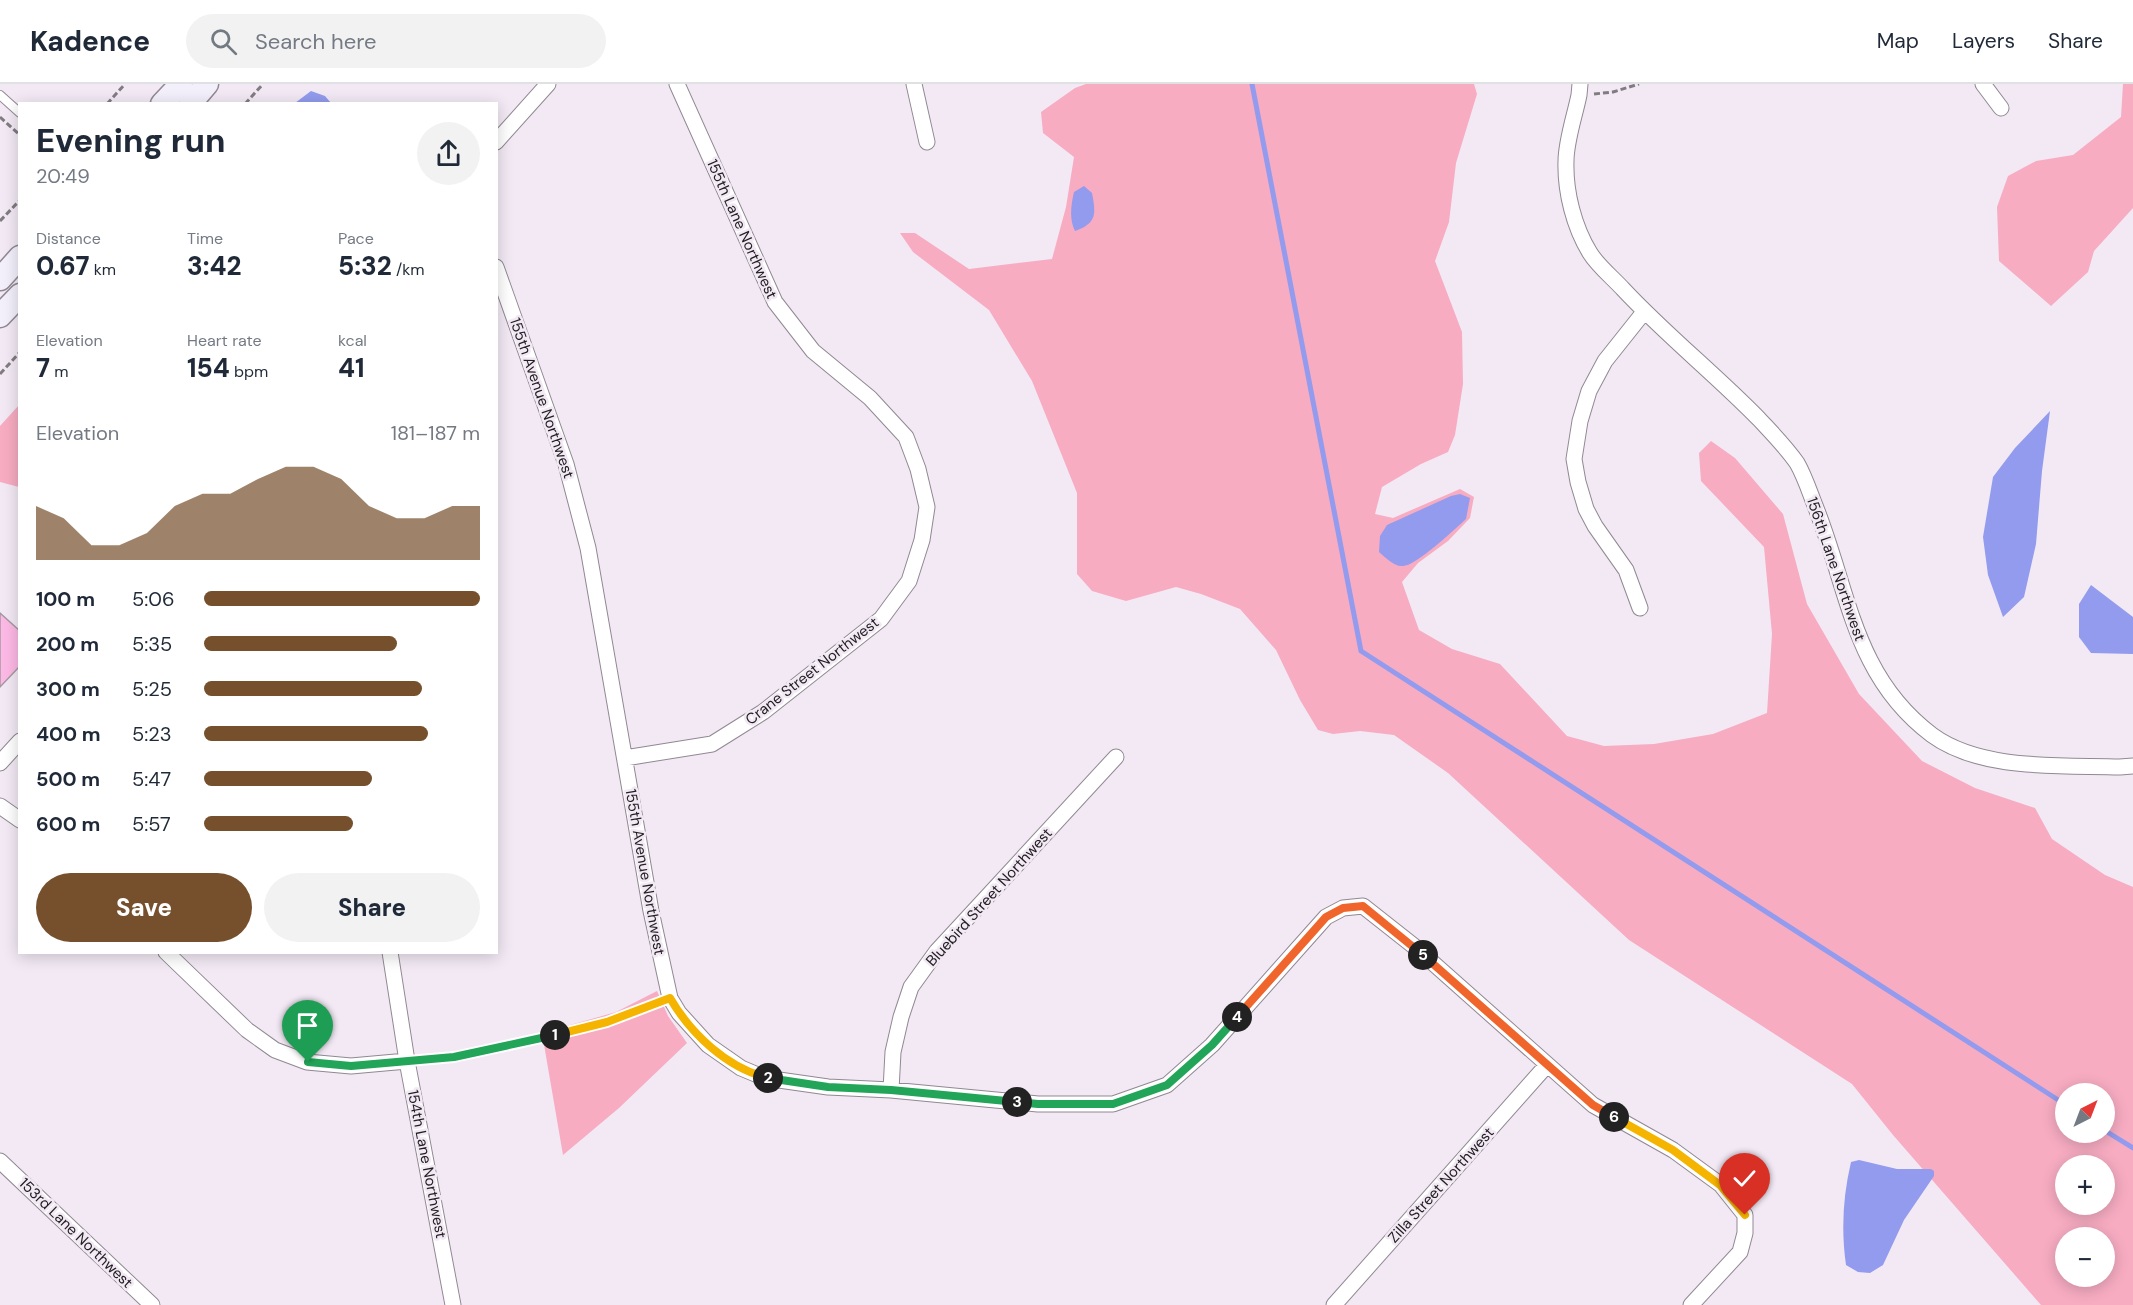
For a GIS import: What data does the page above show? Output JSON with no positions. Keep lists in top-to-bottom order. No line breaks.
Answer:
{"streets":{"street":["155th Lane Northwest","155th Avenue Northwest","156th Lane Northwest","Crane Street Northwest","Bluebird Street Northwest","154th Lane Northwest","Zilla Street Northwest","153rd Lane Northwest"]},"crossings":[["155th Lane Northwest","Crane Street Northwest"],["155th Avenue Northwest","Crane Street Northwest"],["155th Avenue Northwest","Bluebird Street Northwest"],["155th Avenue Northwest","Zilla Street Northwest"]],"north":"top right","page":{"header":"Kadence","search":"Search here","nav":["Map","Layers","Share"],"heading":["Evening run","20:49"],"stats":[["Distance","0.67 km"],["Time","3:42"],["Pace","5:32 /km"],["Elevation","7 m"],["Heart rate","154 bpm"],["kcal","41"]],"chart":["Elevation","181–187 m"],"list":[{"name":"100 m","note":"5:06"},{"name":"200 m","note":"5:35"},{"name":"300 m","note":"5:25"},{"name":"400 m","note":"5:23"},{"name":"500 m","note":"5:47"},{"name":"600 m","note":"5:57"}],"buttons":["Save","Share"],"pins":["5","4","1","2","3","6"],"map_buttons":["+","−"]}}
